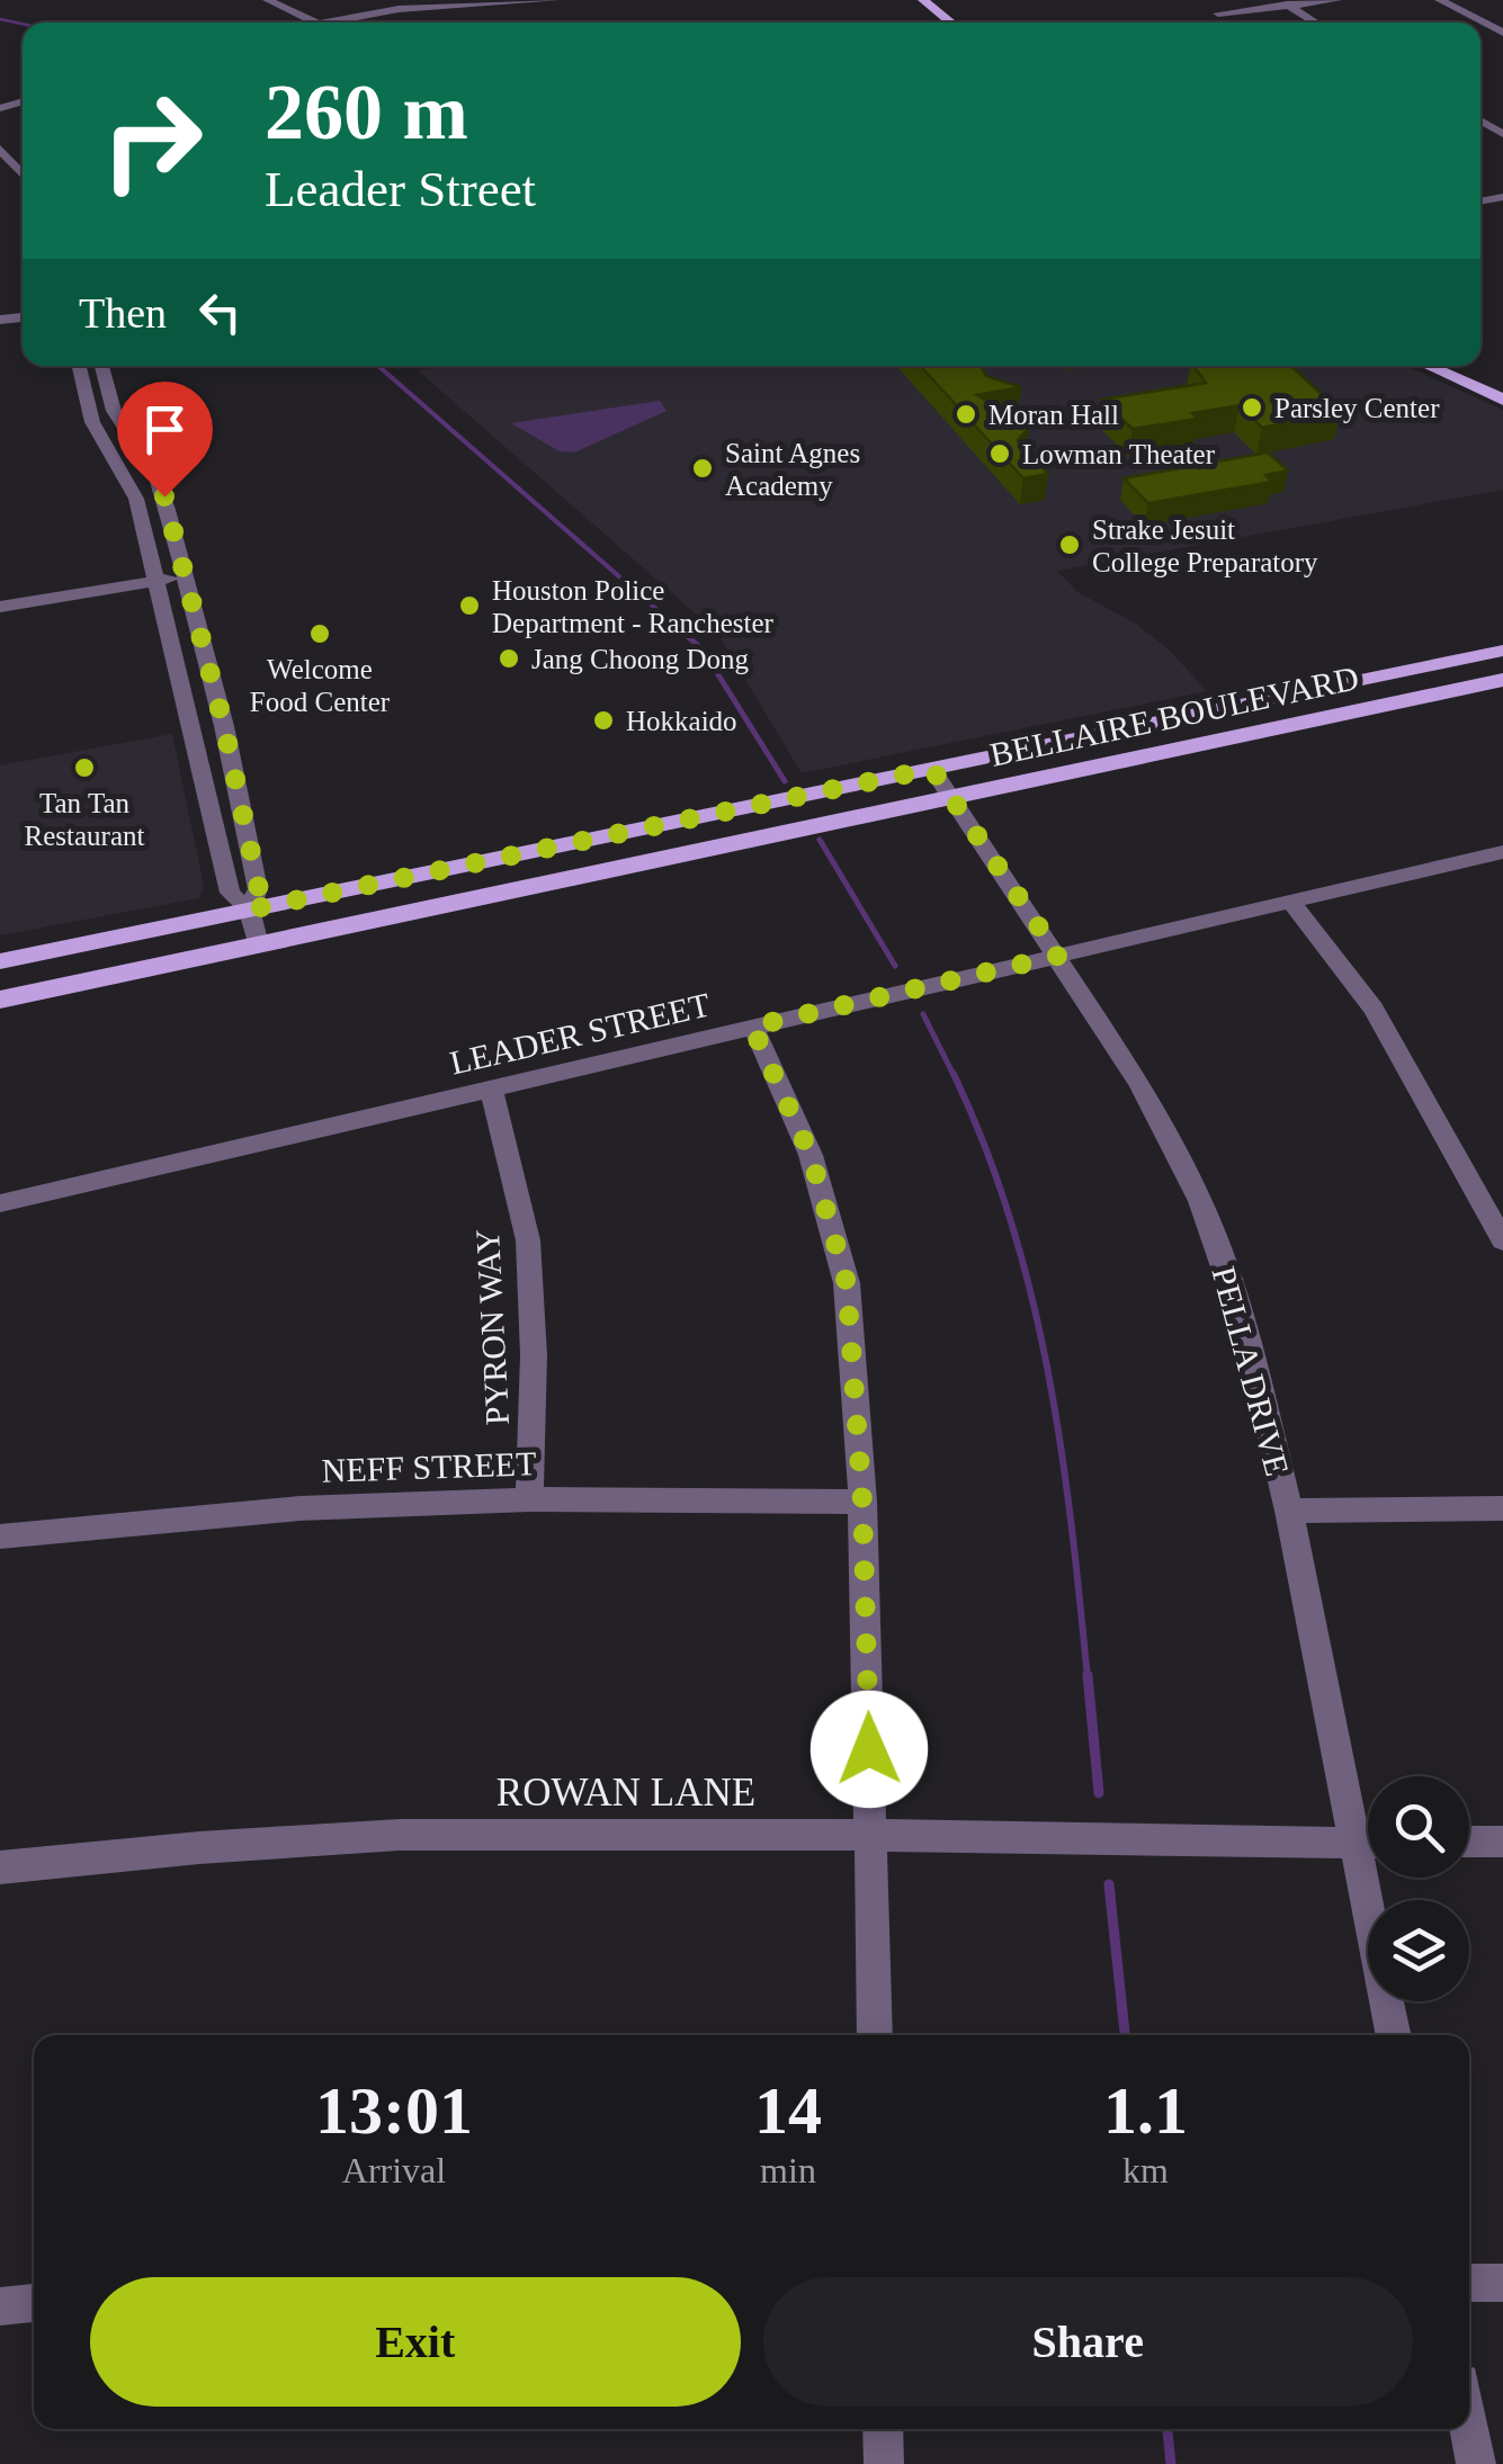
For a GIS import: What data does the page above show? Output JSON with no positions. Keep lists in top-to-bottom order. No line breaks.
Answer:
{"streets":{"main road":["BELLAIRE BOULEVARD"],"street":["LEADER STREET","PYRON WAY","PELLA DRIVE","NEFF STREET","ROWAN LANE"]},"crossings":[["BELLAIRE BOULEVARD","PELLA DRIVE"],["LEADER STREET","PYRON WAY"],["LEADER STREET","PELLA DRIVE"],["PYRON WAY","NEFF STREET"]],"places":["Parsley Center","Moran Hall","Lowman Theater","Saint Agnes Academy","Strake Jesuit College Preparatory","Houston Police Department - Ranchester","Welcome Food Center","Jang Choong Dong","Hokkaido","Tan Tan Restaurant"],"page":{"turn":["260 m","Leader Street"],"then":"Then","eta":["13:01","Arrival","14","min","1.1","km"],"buttons":["Exit","Share"]}}
